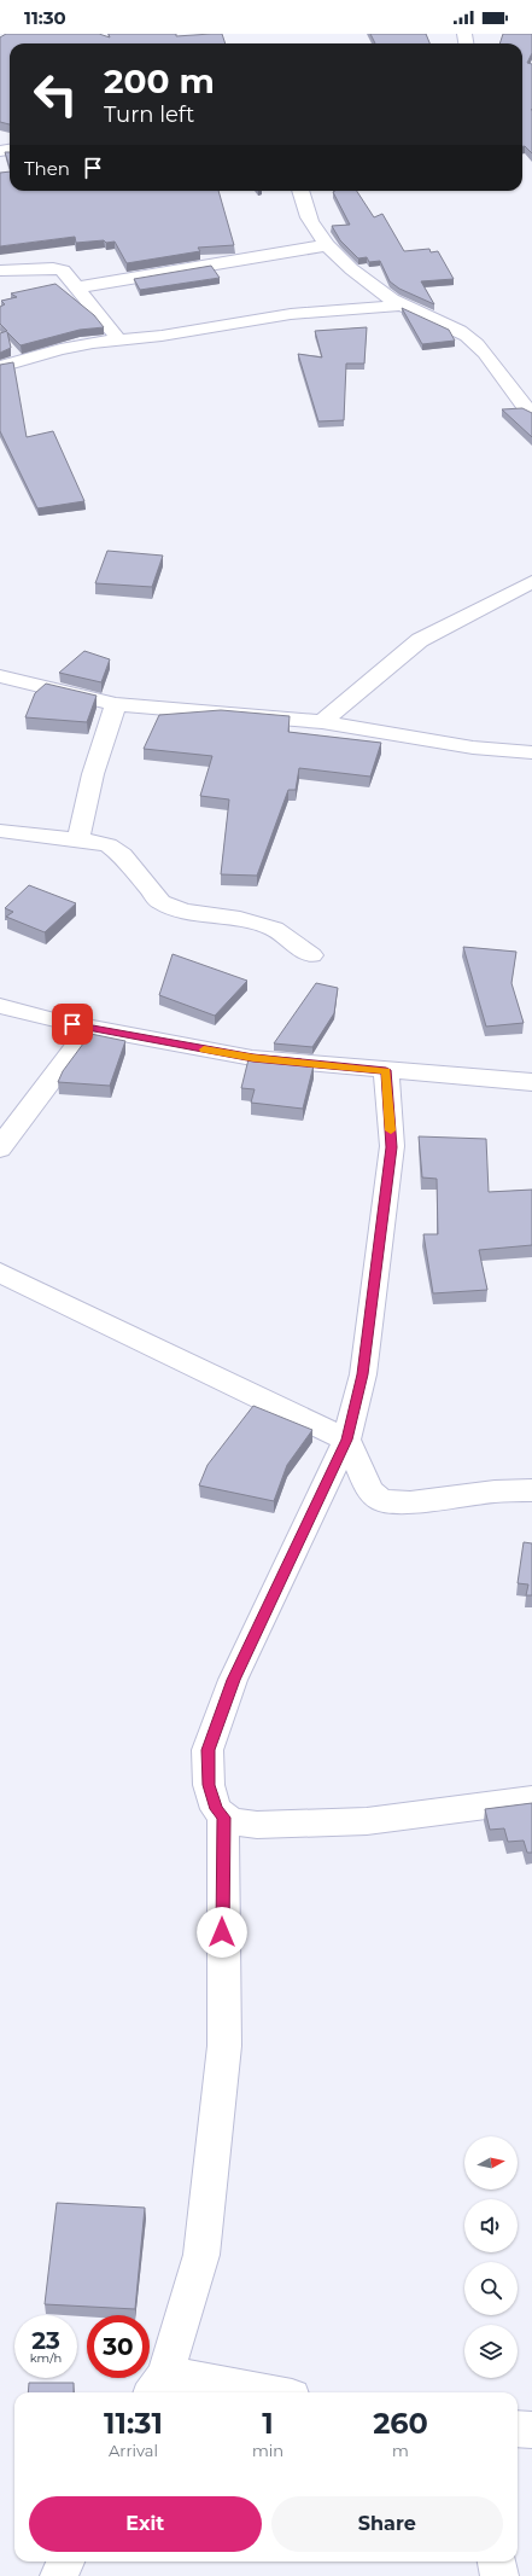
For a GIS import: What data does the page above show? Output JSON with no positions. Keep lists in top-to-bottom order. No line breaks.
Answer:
{"north":"right","page":{"status":"11:30","turn":["200 m","Turn left"],"then":"Then","speed":"23 km/h","limit":"30","eta":["11:31","Arrival","1","min","260","m"],"buttons":["Exit","Share"]}}
